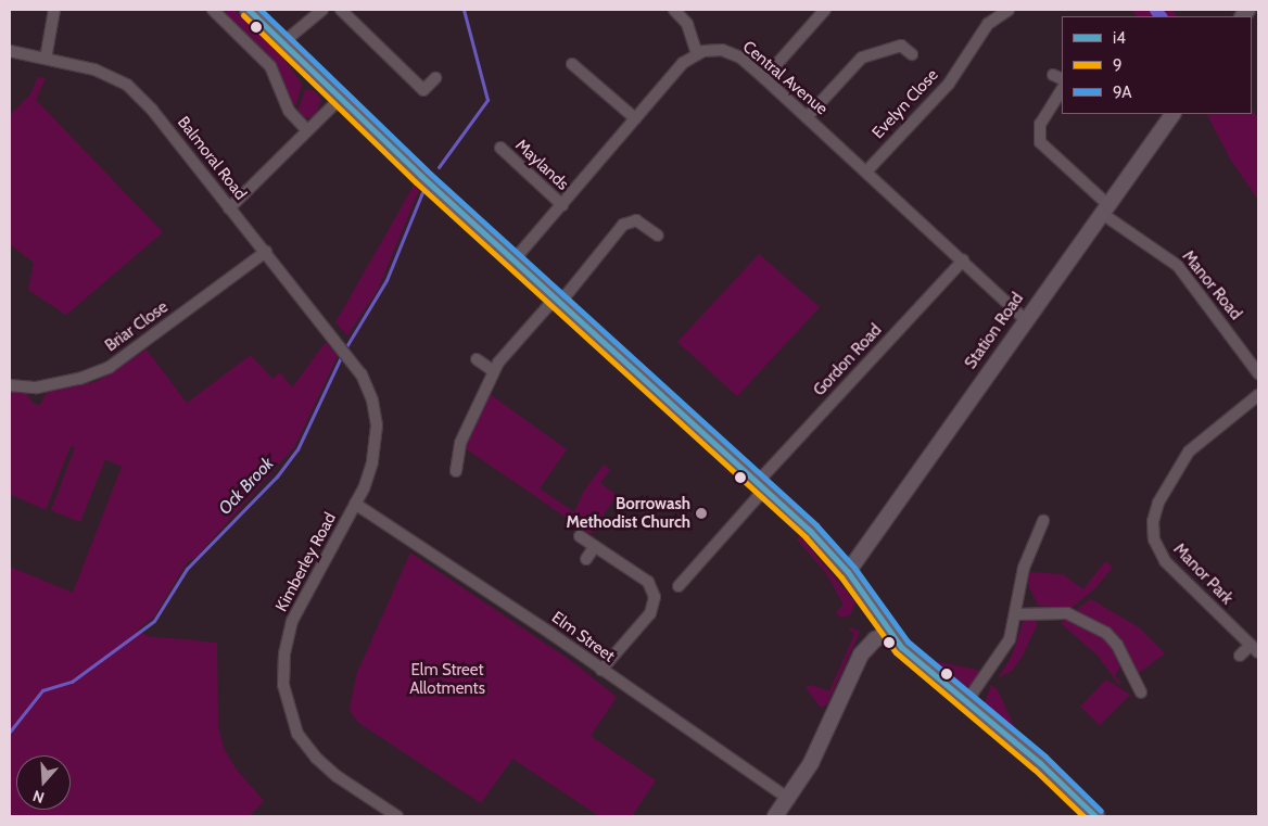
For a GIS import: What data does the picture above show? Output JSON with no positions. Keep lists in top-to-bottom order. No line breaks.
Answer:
{"streets":{"main road":["Station Road"],"street":["Central Avenue","Evelyn Close","Balmoral Road","Maylands","Manor Road","Briar Close","Gordon Road","Kimberley Road","Manor Park","Elm Street"]},"crossings":[["Central Avenue","Evelyn Close"],["Central Avenue","Station Road"],["Central Avenue","Gordon Road"],["Balmoral Road","Briar Close"],["Balmoral Road","Kimberley Road"],["Manor Road","Station Road"],["Kimberley Road","Elm Street"]],"water":["Ock Brook"],"parks":["Elm Street Allotments"],"places":["Borrowash Methodist Church"],"lines":["transit line i4","transit line 9A","transit line 9"],"legend":["i4","9","9A"],"north":"bottom"}
